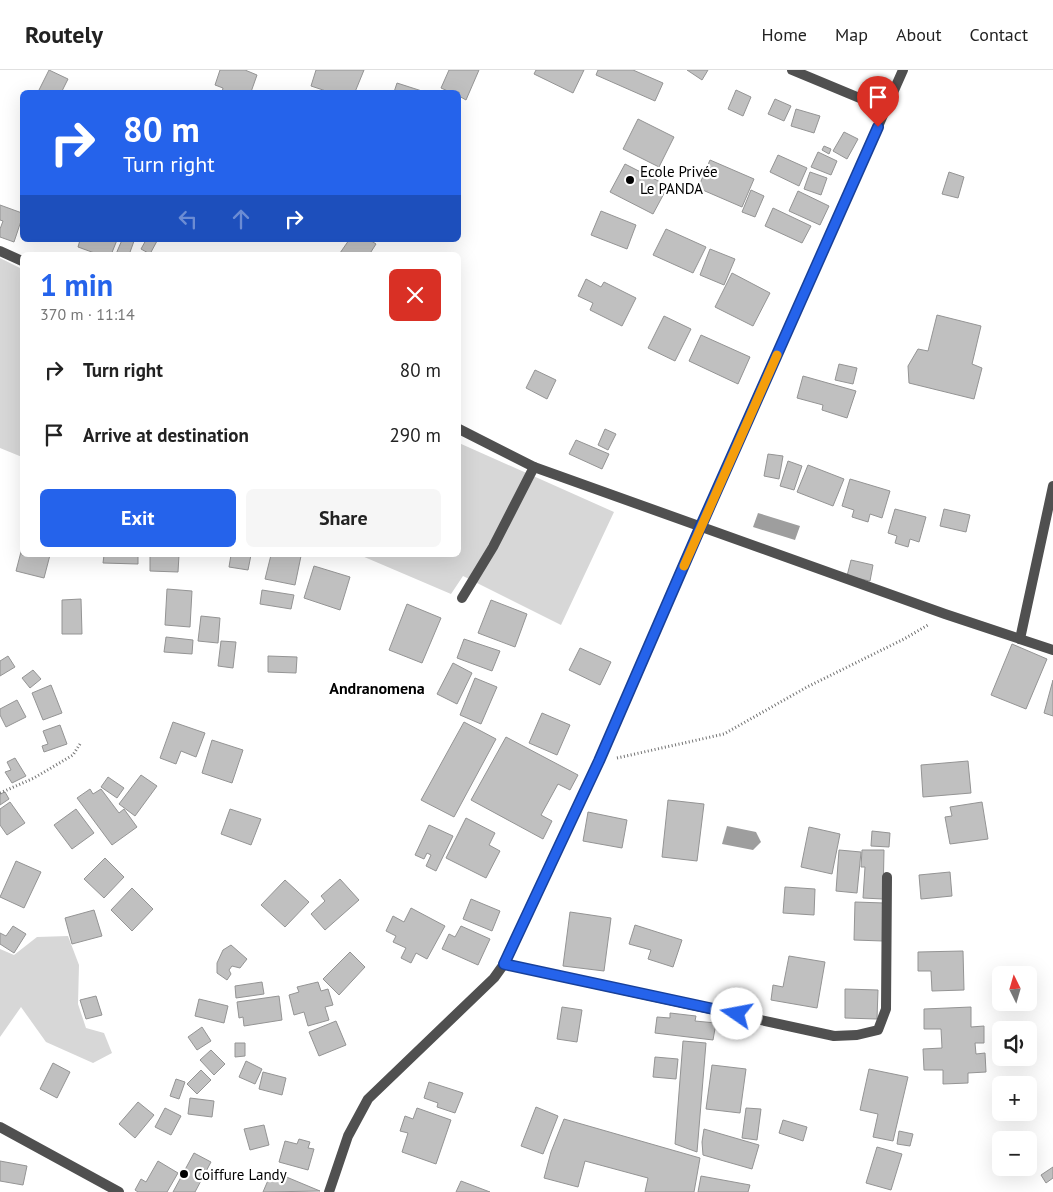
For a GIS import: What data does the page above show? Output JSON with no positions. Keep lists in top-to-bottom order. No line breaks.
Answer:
{"districts":["Andranomena"],"places":["Ecole Privée Le PANDA","Coiffure Landy"],"north":"top","page":{"header":"Routely","nav":["Home","Map","About","Contact"],"turn":["80 m","Turn right"],"heading":["1 min","370 m · 11:14"],"list":[{"name":"Turn right","value":"80 m"},{"name":"Arrive at destination","value":"290 m"}],"buttons":["Exit","Share"],"map_buttons":["+","−"]}}
